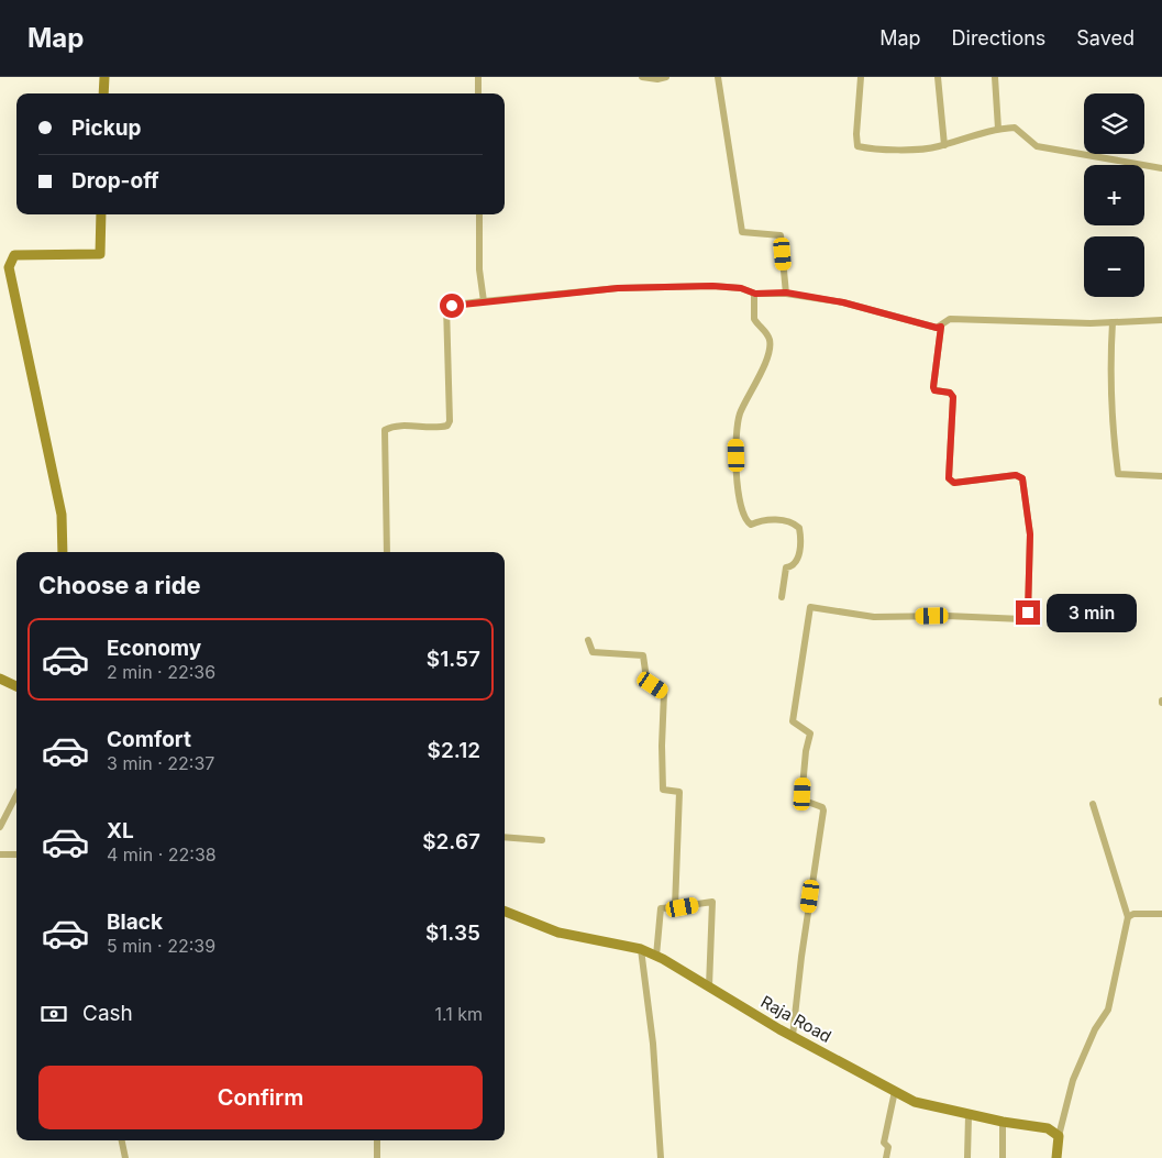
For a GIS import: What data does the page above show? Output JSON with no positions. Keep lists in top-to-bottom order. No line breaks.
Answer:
{"streets":{"street":["Raja Road"]},"page":{"header":"Map","nav":["Map","Directions","Saved"],"map_buttons":["+","−"],"banner":["Pickup","Drop-off"],"heading":"Choose a ride","bubble":"3 min","list":[{"name":"Economy","note":"2 min · 22:36","value":"$1.57"},{"name":"Comfort","note":"3 min · 22:37","value":"$2.12"},{"name":"XL","note":"4 min · 22:38","value":"$2.67"},{"name":"Black","note":"5 min · 22:39","value":"$1.35"}],"pay":["Cash","1.1 km"],"buttons":"Confirm"}}
